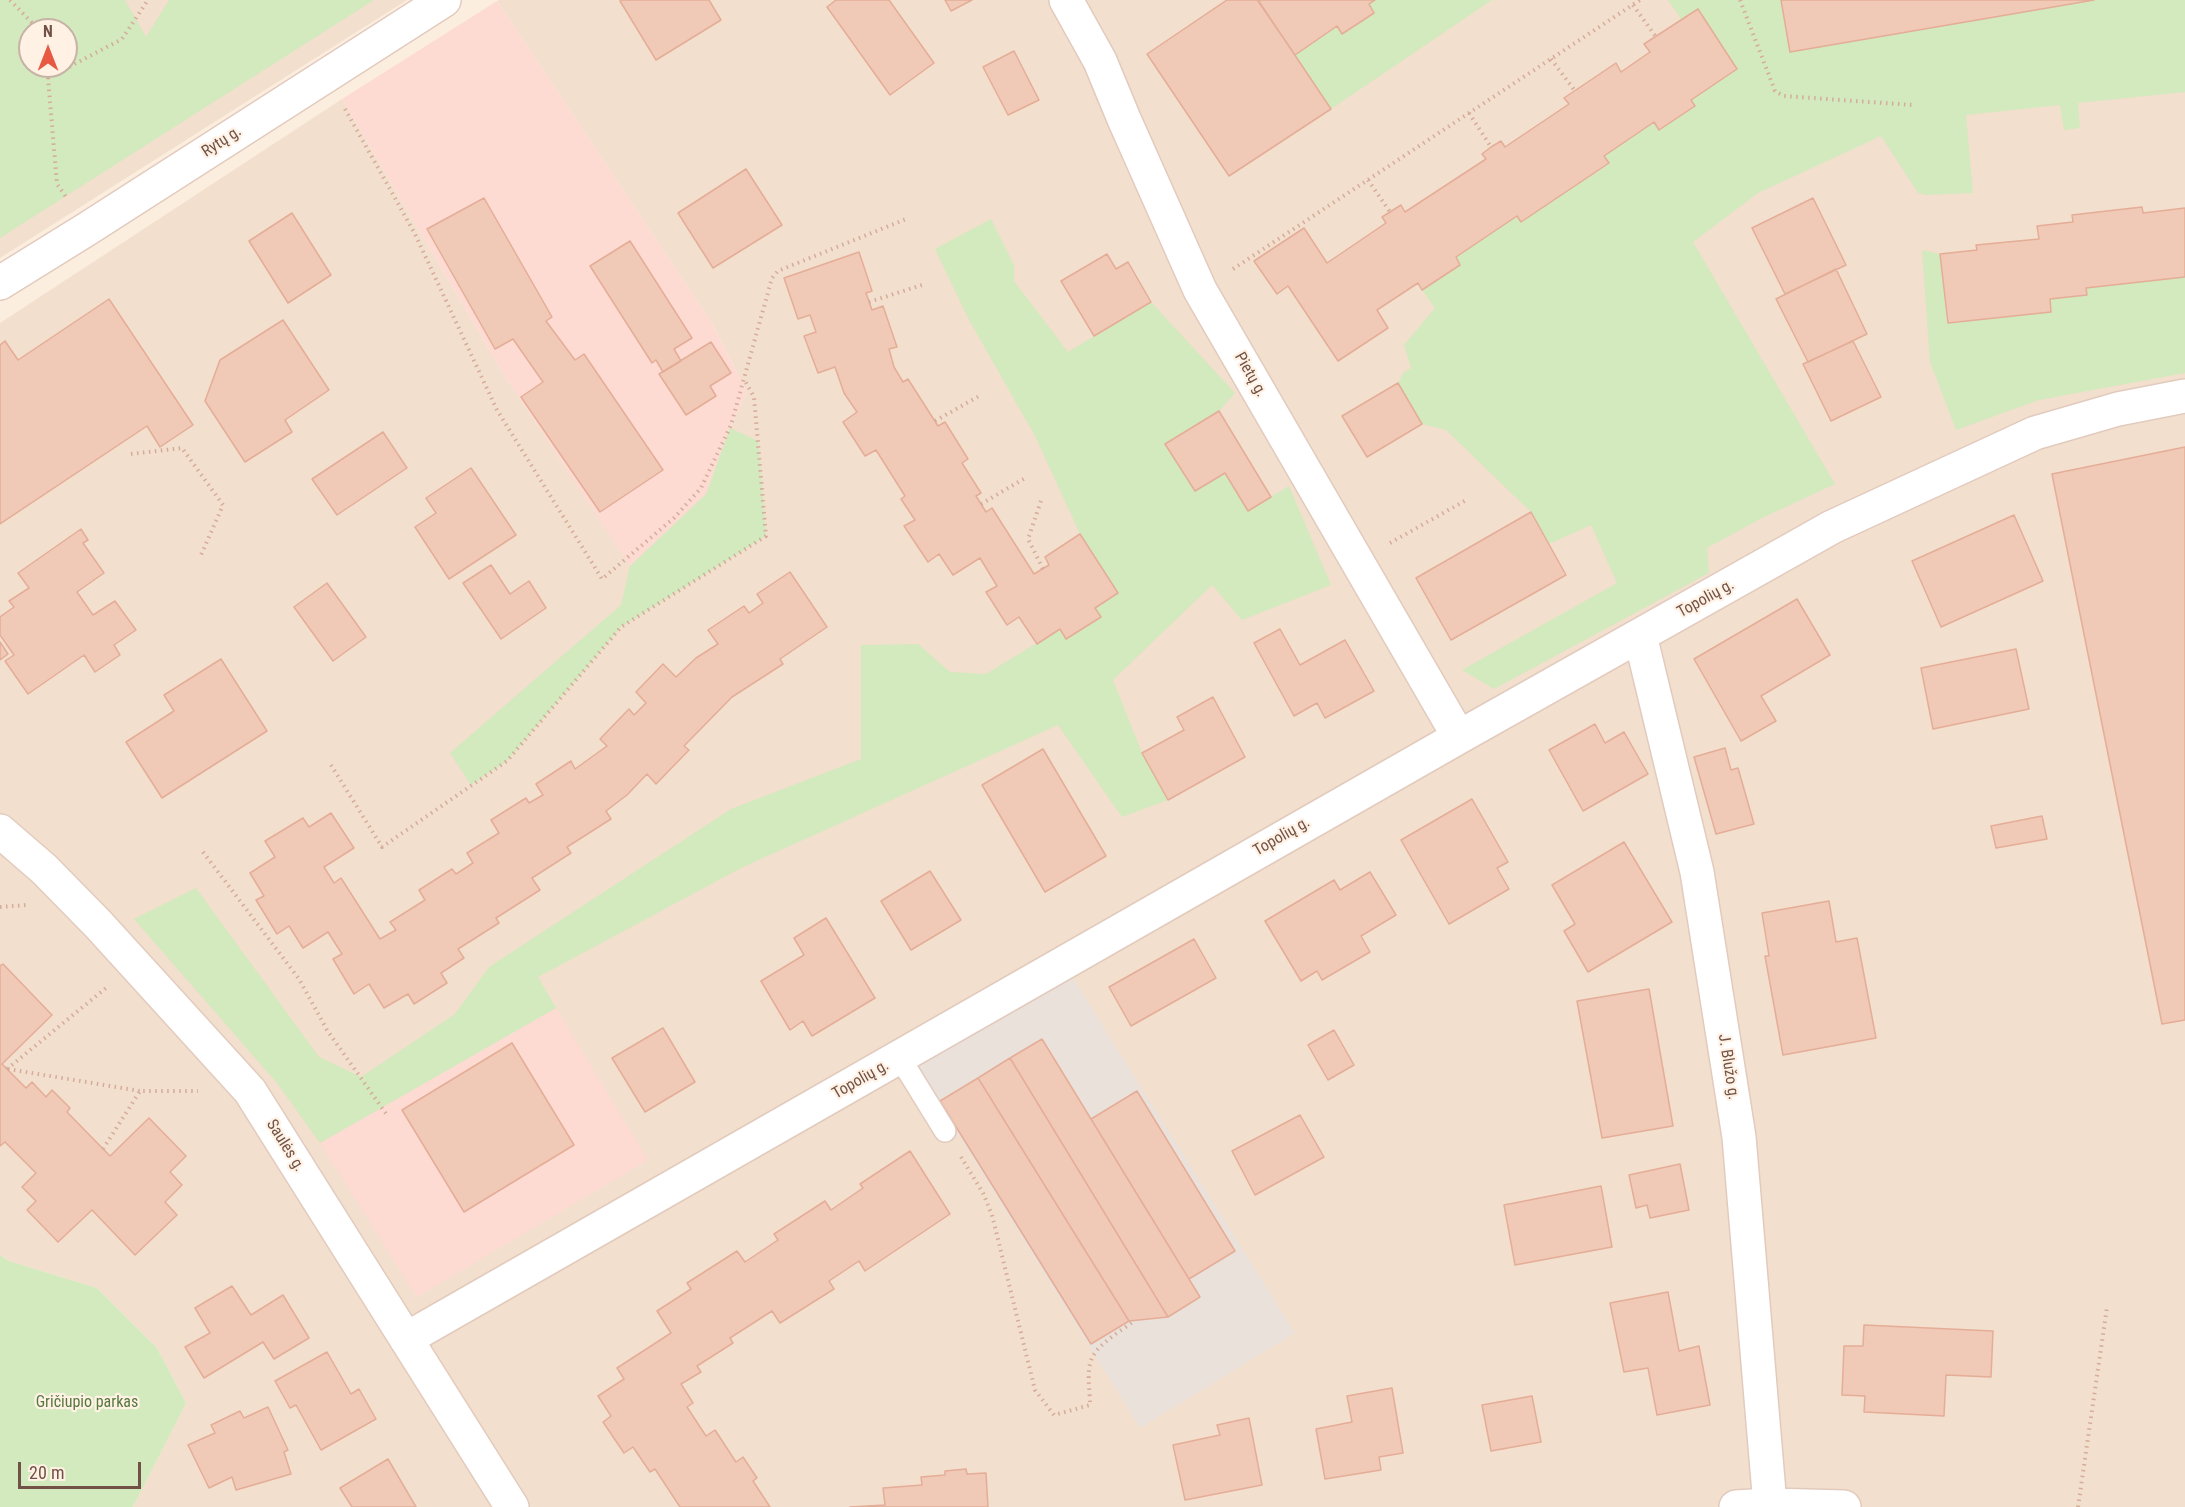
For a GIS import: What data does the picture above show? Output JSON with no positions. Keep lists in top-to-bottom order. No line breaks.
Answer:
{"streets":{"street":["Rytų g.","Pietų g.","Topolių g.","J. Blužo g.","Saulės g."]},"crossings":[["Pietų g.","Topolių g."],["Topolių g.","J. Blužo g."],["Topolių g.","Saulės g."]],"parks":["Gričiupio parkas"],"scale_bar":"20 m","north":"top"}
